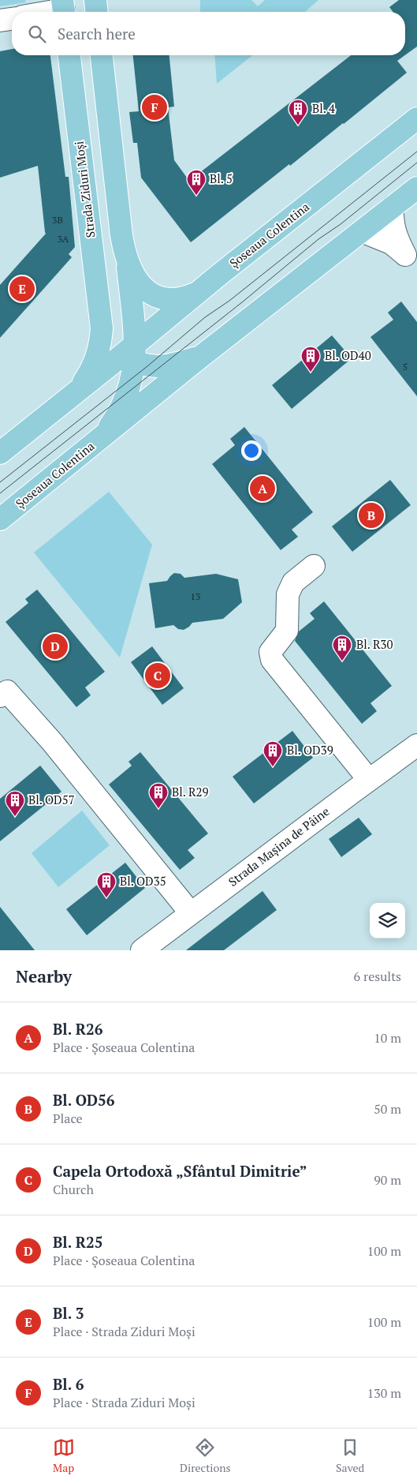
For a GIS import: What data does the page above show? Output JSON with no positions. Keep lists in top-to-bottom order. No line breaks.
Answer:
{"streets":{"main road":["Strada Ziduri Moși","Șoseaua Colentina"],"street":["Strada Mașina de Pâine"]},"crossings":[["Strada Ziduri Moși","Șoseaua Colentina"]],"places":{"building":["Bl. 4","Bl. 5","Bl. OD40","Bl. R30","Bl. OD39","Bl. R29","Bl. OD57","Bl. OD35"]},"house_numbers":["3B","3A","5","13"],"page":{"search":"Search here","pins":["F","E","A","B","D","C"],"heading":["Nearby","6 results"],"list":[{"mark":"A","name":"Bl. R26","note":"Place · Șoseaua Colentina","value":"10 m"},{"mark":"B","name":"Bl. OD56","note":"Place","value":"50 m"},{"mark":"C","name":"Capela Ortodoxă „Sfântul Dimitrie”","note":"Church","value":"90 m"},{"mark":"D","name":"Bl. R25","note":"Place · Șoseaua Colentina","value":"100 m"},{"mark":"E","name":"Bl. 3","note":"Place · Strada Ziduri Moși","value":"100 m"},{"mark":"F","name":"Bl. 6","note":"Place · Strada Ziduri Moși","value":"130 m"}],"nav":["Map","Directions","Saved"]}}
